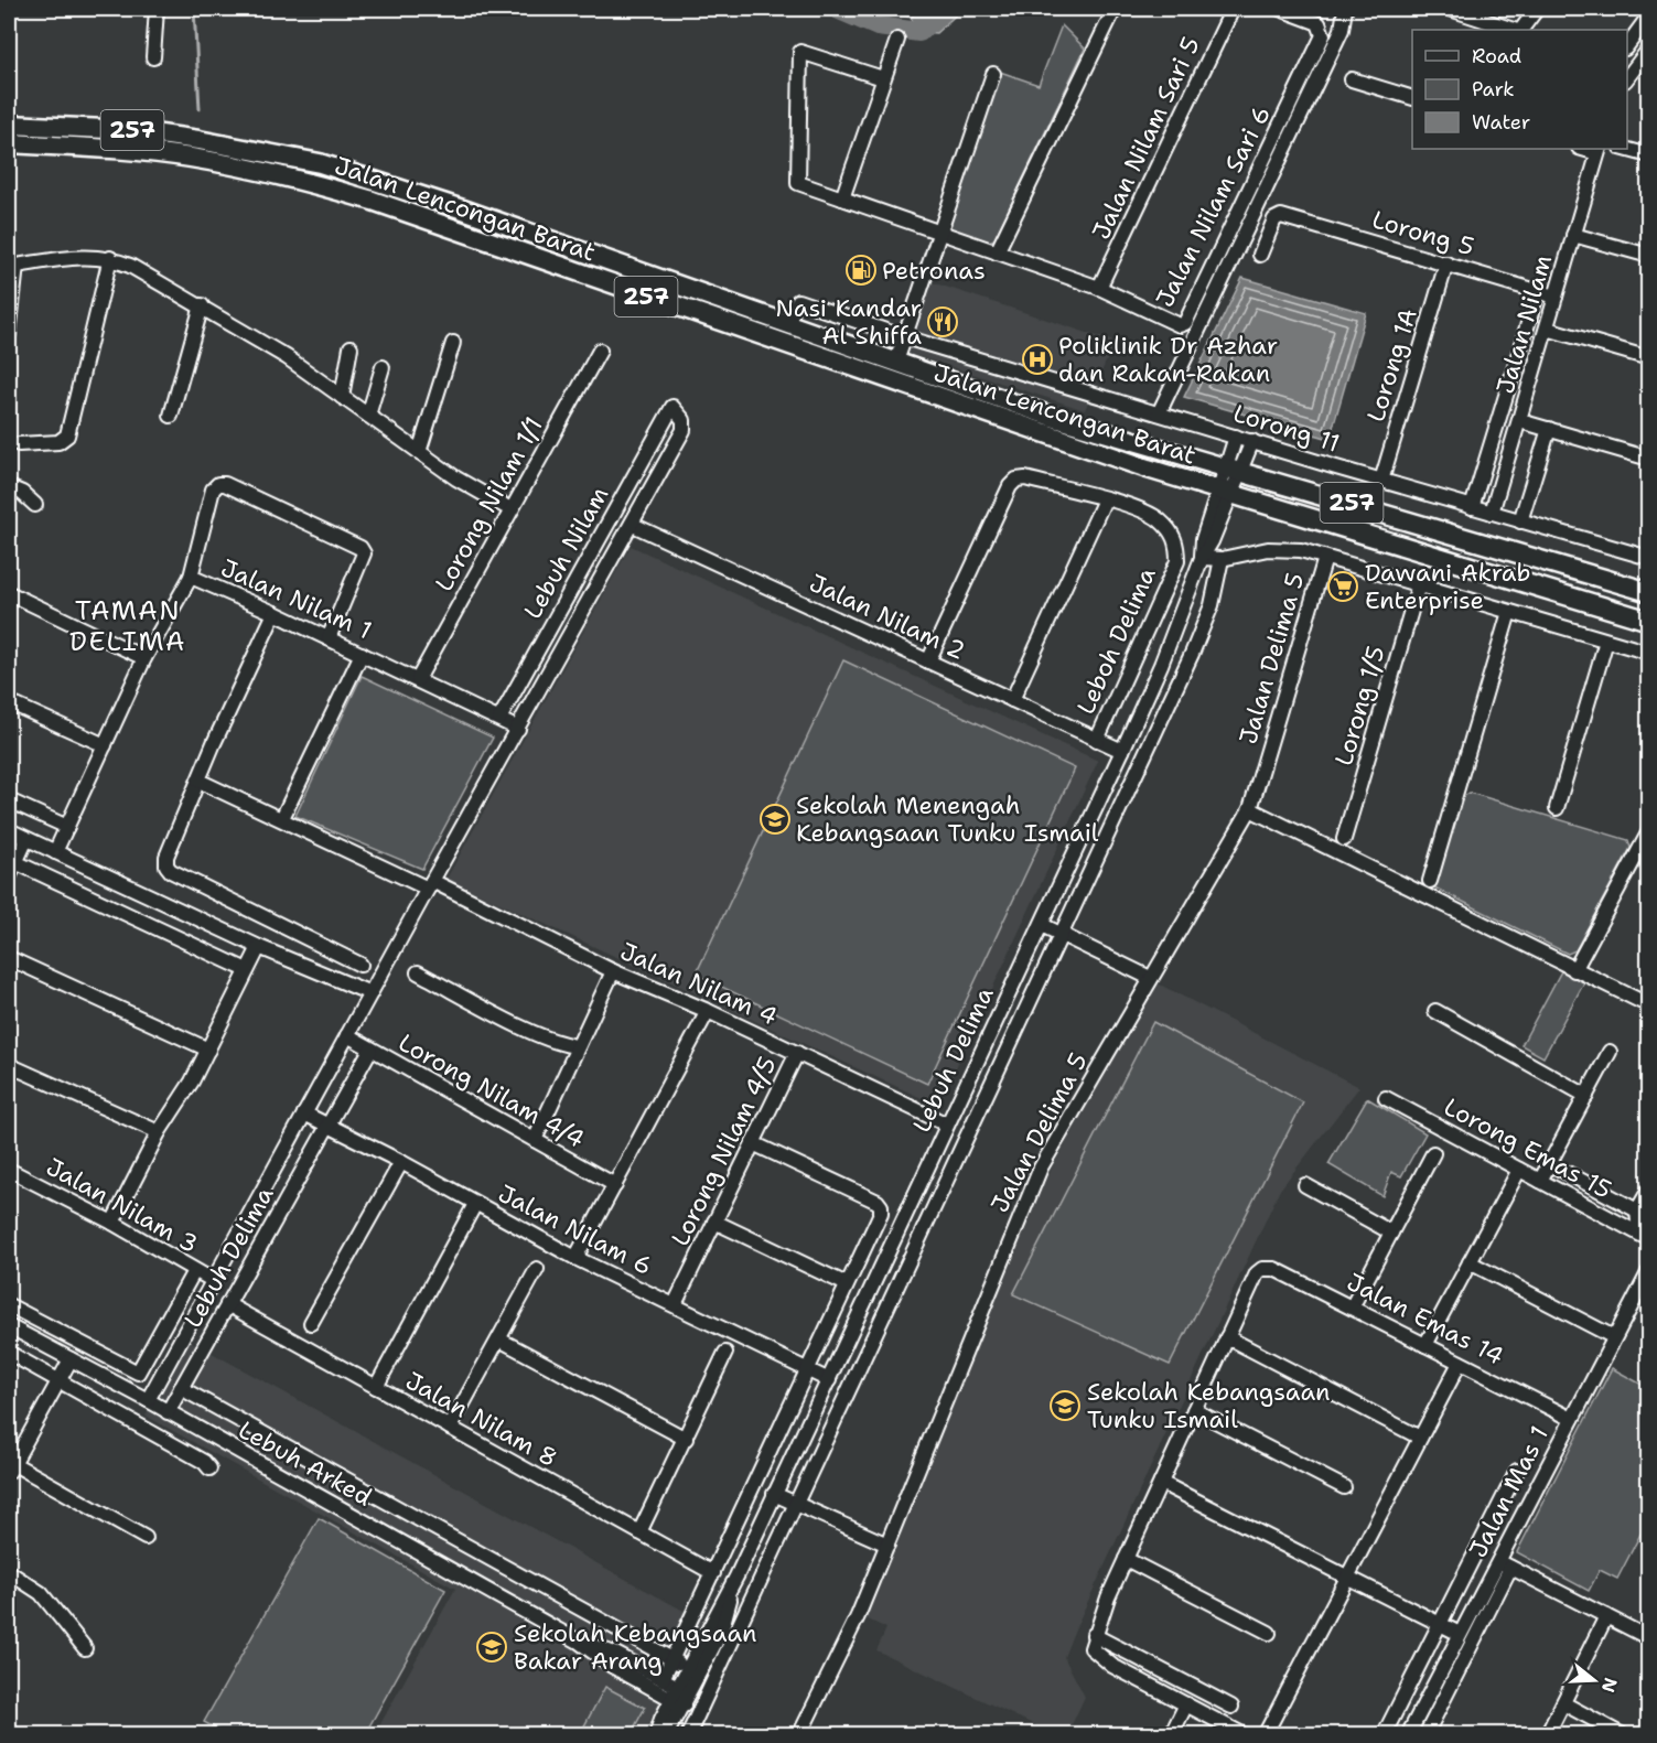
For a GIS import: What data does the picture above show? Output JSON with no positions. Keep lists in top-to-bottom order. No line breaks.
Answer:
{"streets":{"highway":["257","Jalan Lencongan Barat"],"street":["Jalan Nilam Sari 5","Jalan Nilam Sari 6","Lorong 5","Jalan Nilam","Lorong 1A","Lorong 11","Lorong Nilam 1/1","Lebuh Nilam","Jalan Nilam 1","Jalan Nilam 2","Leboh Delima","Jalan Delima 5","Lorong 1/5","Jalan Nilam 4","Lebuh Delima","Lorong Nilam 4/4","Lorong Emas 15","Lorong Nilam 4/5","Jalan Nilam 3","Jalan Nilam 6","Jalan Emas 14","Jalan Nilam 8","Lebuh Arked","Jalan Mas 1"]},"crossings":[["Jalan Nilam Sari 5","Jalan Nilam Sari 6"],["Jalan Lencongan Barat","Lorong 11"],["Jalan Lencongan Barat","Lebuh Delima"],["Lorong 5","Jalan Nilam"],["Lorong 5","Lorong 1A"],["Jalan Nilam","Lorong 11"],["Lorong 1A","Lorong 11"],["Lorong Nilam 1/1","Jalan Nilam 1"],["Lebuh Nilam","Jalan Nilam 1"],["Lebuh Nilam","Jalan Nilam 2"],["Jalan Nilam 2","Leboh Delima"],["Jalan Nilam 2","Lebuh Delima"],["Jalan Nilam 4","Lebuh Delima"],["Jalan Nilam 4","Lorong Nilam 4/5"],["Lebuh Delima","Lorong Nilam 4/4"],["Lebuh Delima","Jalan Nilam 6"],["Lebuh Delima","Jalan Nilam 8"],["Lebuh Delima","Lebuh Arked"],["Lorong Nilam 4/5","Jalan Nilam 6"],["Jalan Emas 14","Jalan Mas 1"]],"districts":["TAMAN DELIMA"],"places":{"fuel station":["Petronas"],"restaurant":["Nasi Kandar Al Shiffa"],"hospital":["Poliklinik Dr Azhar dan Rakan-Rakan"],"supermarket":["Dawani Akrab Enterprise"],"school or university":["Sekolah Menengah Kebangsaan Tunku Ismail","Sekolah Kebangsaan Tunku Ismail","Sekolah Kebangsaan Bakar Arang"]},"legend":["Road","Park","Water"],"north":"right"}
